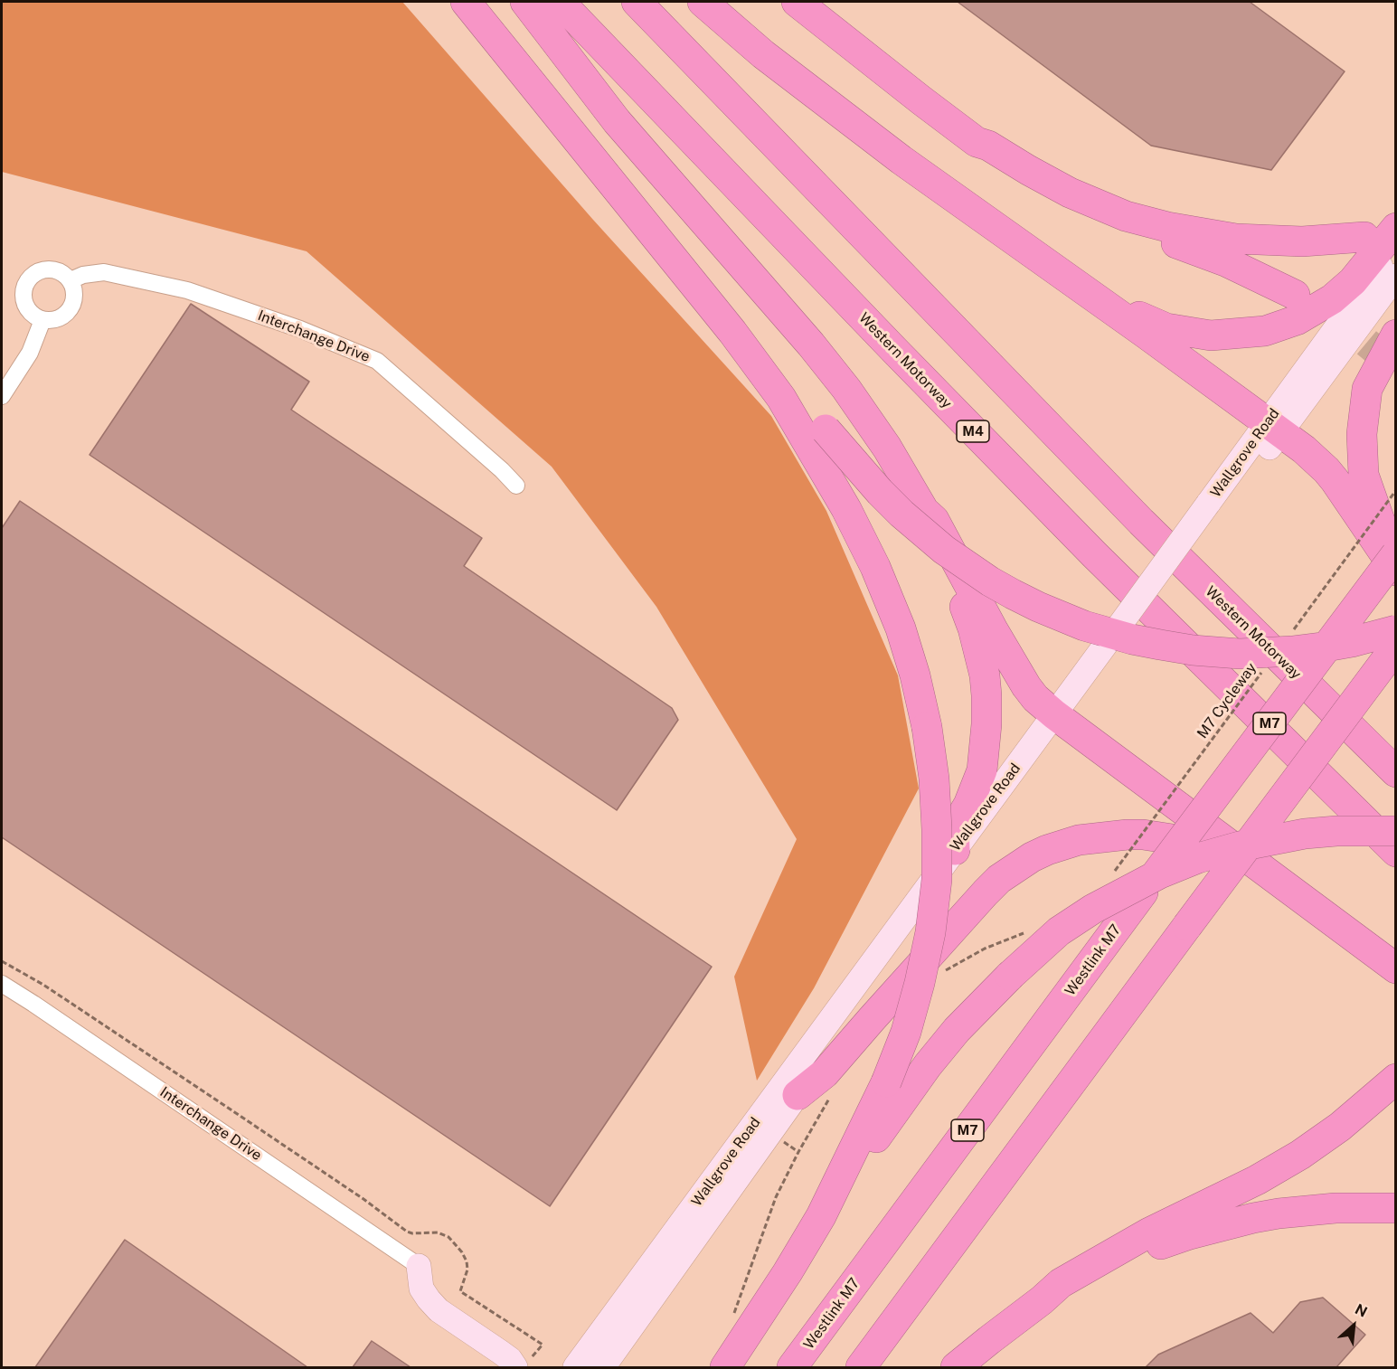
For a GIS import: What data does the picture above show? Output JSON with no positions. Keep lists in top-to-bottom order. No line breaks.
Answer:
{"streets":{"highway":["Western Motorway","M4","M7","Westlink M7"],"main road":["Wallgrove Road"],"street":["Interchange Drive"],"path":["M7 Cycleway"]},"north":"top right"}
